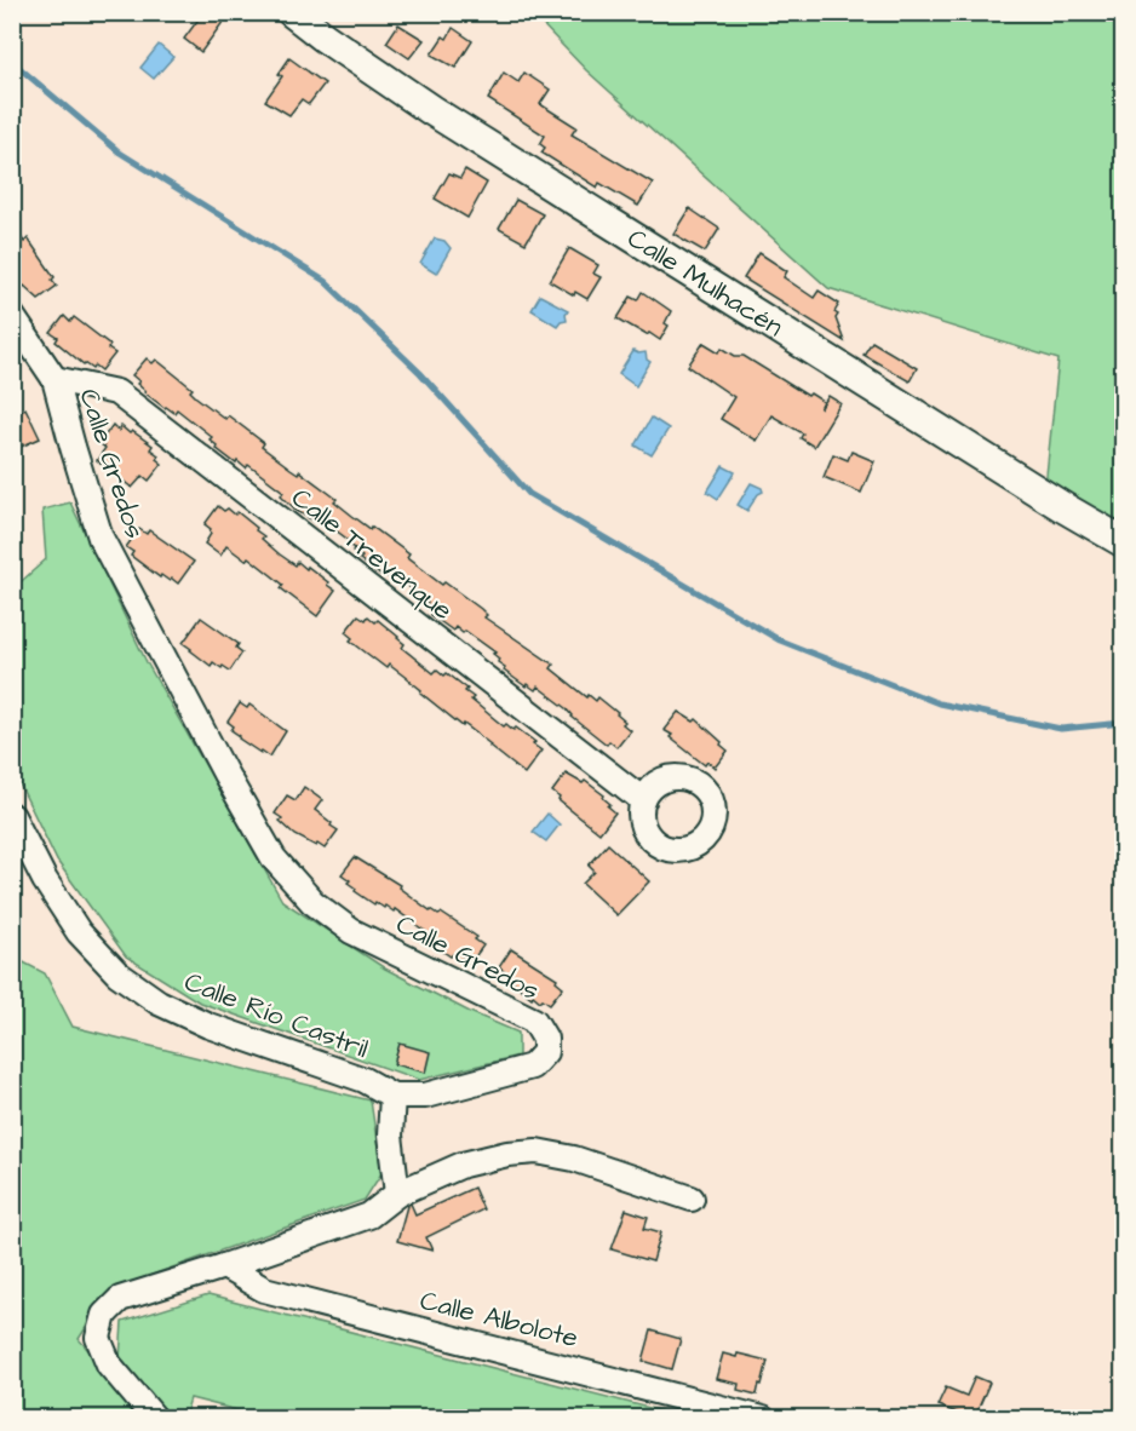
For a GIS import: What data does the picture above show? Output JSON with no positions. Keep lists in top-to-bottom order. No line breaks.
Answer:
{"streets":{"street":["Calle Mulhacén","Calle Gredos","Calle Trevenque","Calle Río Castril","Calle Albolote"]},"crossings":[["Calle Gredos","Calle Trevenque"],["Calle Gredos","Calle Río Castril"]]}
